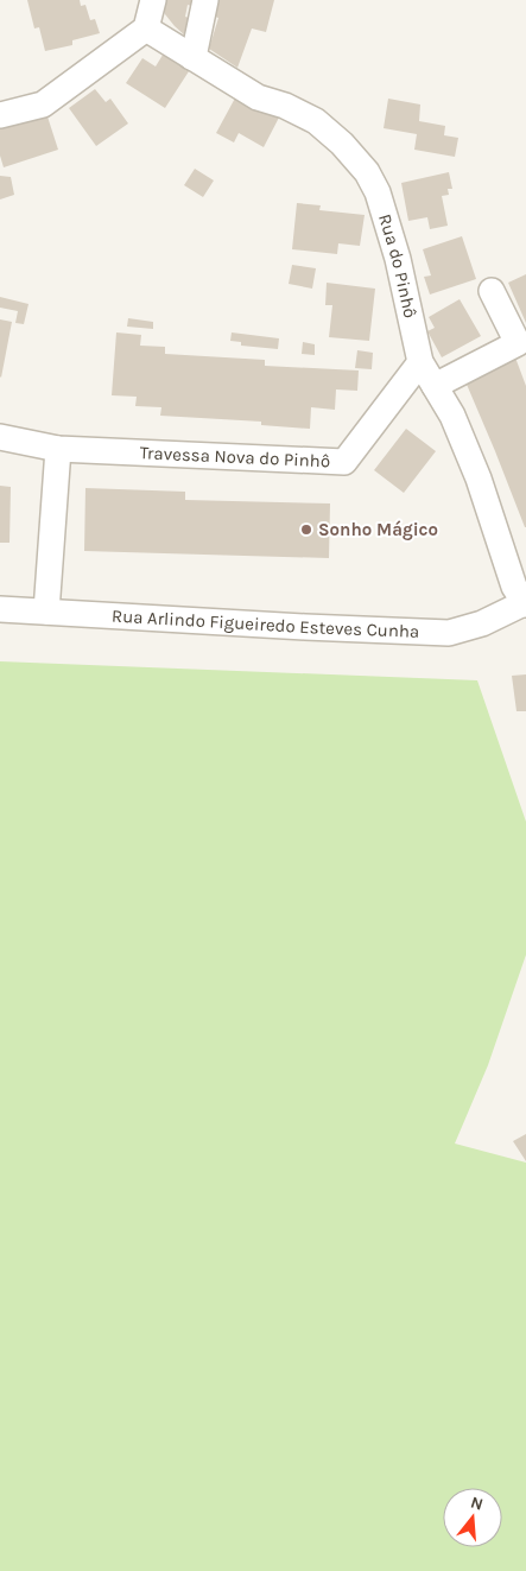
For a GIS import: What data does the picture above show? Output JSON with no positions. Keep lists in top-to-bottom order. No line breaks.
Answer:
{"streets":{"street":["Rua do Pinhô","Travessa Nova do Pinhô","Rua Arlindo Figueiredo Esteves Cunha"]},"crossings":[["Rua do Pinhô","Travessa Nova do Pinhô"],["Rua do Pinhô","Rua Arlindo Figueiredo Esteves Cunha"]],"places":["Sonho Mágico"],"north":"top"}
